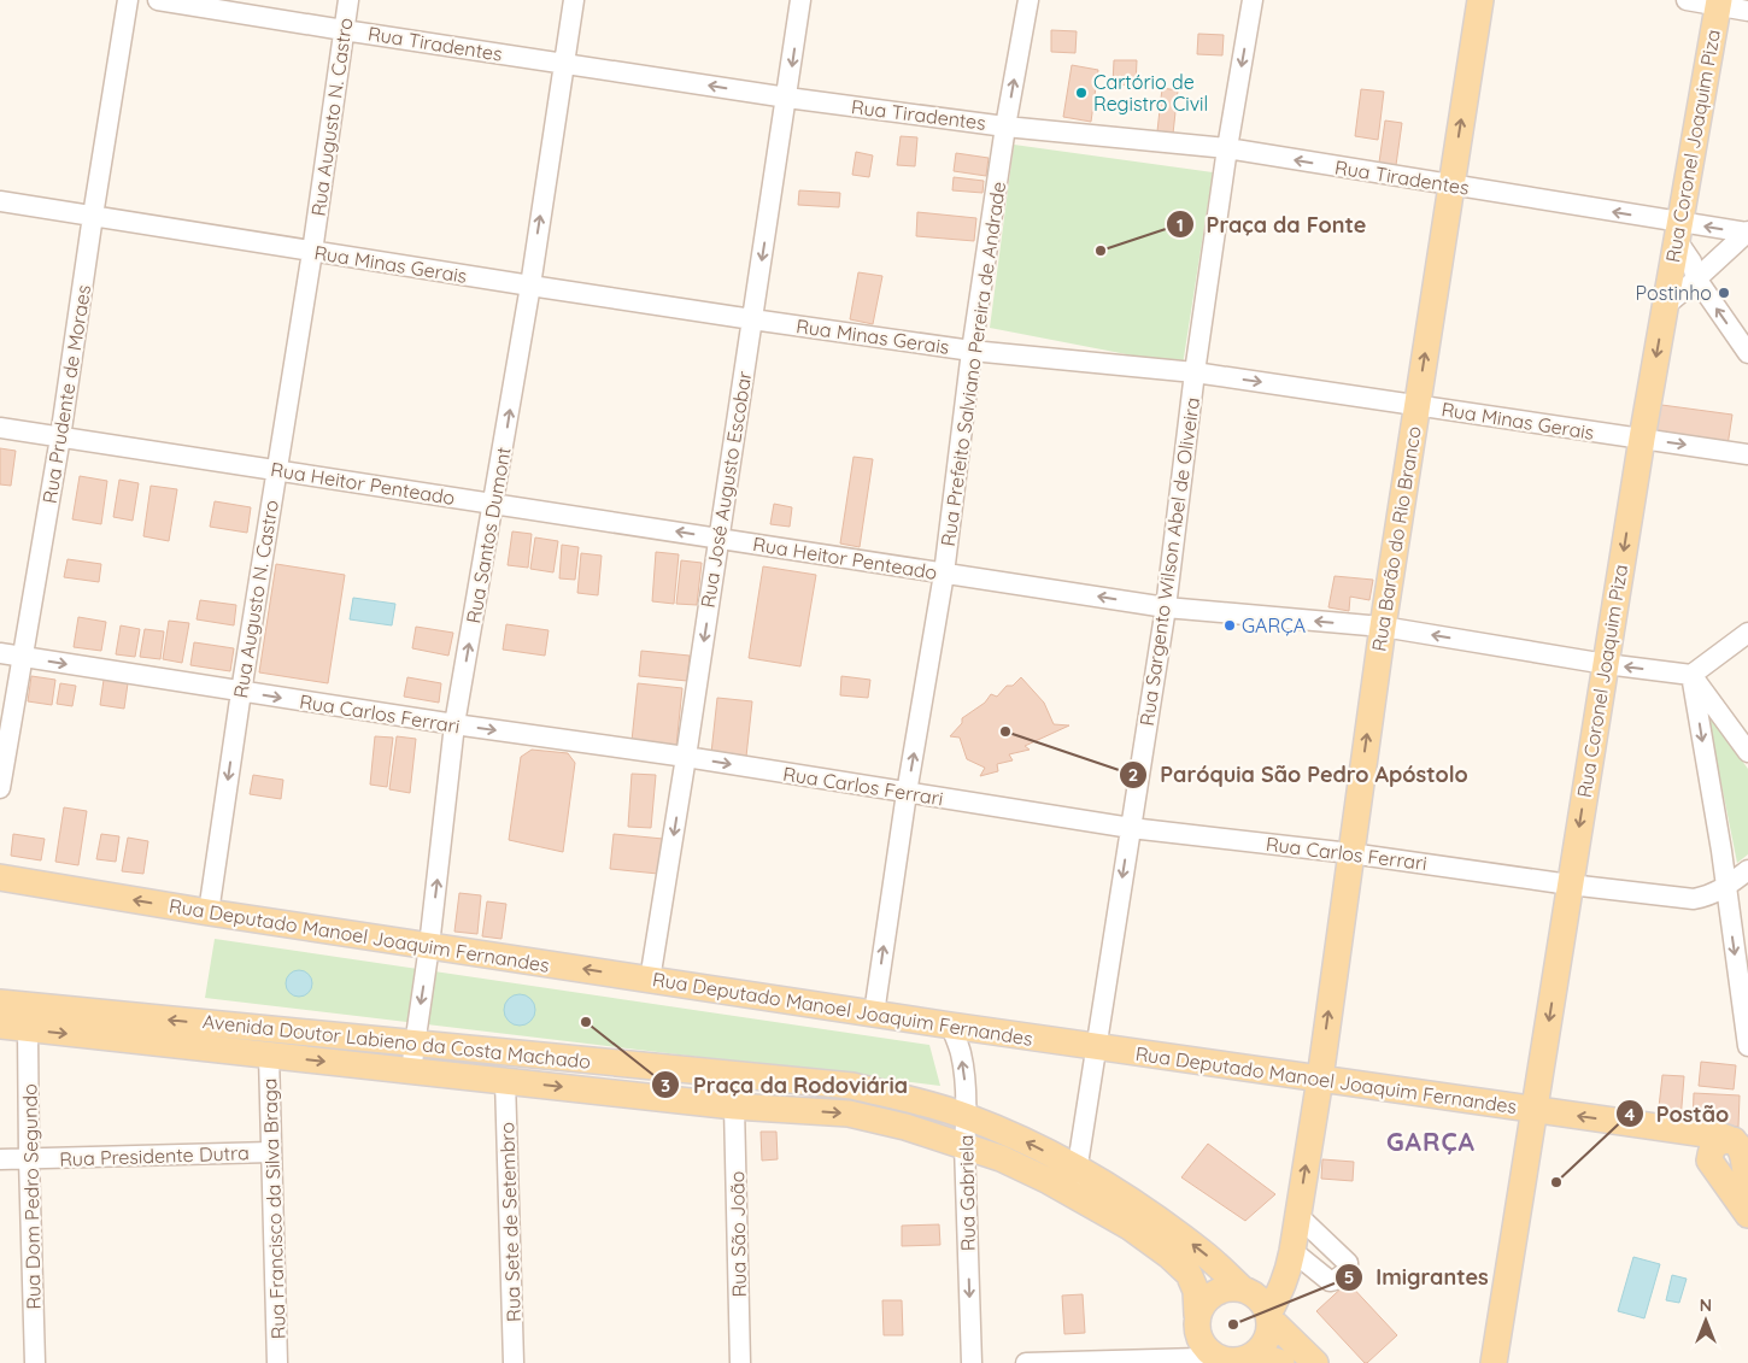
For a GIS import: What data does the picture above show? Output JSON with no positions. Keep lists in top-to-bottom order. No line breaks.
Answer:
{"streets":{"main road":["Rua Coronel Joaquim Piza","Rua Barão do Rio Branco","Rua Deputado Manoel Joaquim Fernandes","Avenida Doutor Labieno da Costa Machado"],"street":["Rua Tiradentes","Rua Augusto N. Castro","Rua Minas Gerais","Rua Prefeito Salviano Pereira de Andrade","Rua Prudente de Moraes","Rua Heitor Penteado","Rua José Augusto Escobar","Rua Santos Dumont","Rua Sargento Wilson Abel de Oliveira","Rua Carlos Ferrari","Rua Presidente Dutra","Rua Gabriela","Rua Dom Pedro Segundo","Rua Francisco da Silva Braga","Rua Sete de Setembro","Rua São João"]},"crossings":[["Rua Tiradentes","Rua Augusto N. Castro"],["Rua Tiradentes","Rua Coronel Joaquim Piza"],["Rua Tiradentes","Rua Prefeito Salviano Pereira de Andrade"],["Rua Tiradentes","Rua José Augusto Escobar"],["Rua Tiradentes","Rua Santos Dumont"],["Rua Tiradentes","Rua Barão do Rio Branco"],["Rua Tiradentes","Rua Sargento Wilson Abel de Oliveira"],["Rua Augusto N. Castro","Rua Minas Gerais"],["Rua Augusto N. Castro","Rua Heitor Penteado"],["Rua Augusto N. Castro","Rua Carlos Ferrari"],["Rua Augusto N. Castro","Rua Deputado Manoel Joaquim Fernandes"],["Rua Coronel Joaquim Piza","Rua Minas Gerais"],["Rua Coronel Joaquim Piza","Rua Heitor Penteado"],["Rua Coronel Joaquim Piza","Rua Carlos Ferrari"],["Rua Coronel Joaquim Piza","Rua Deputado Manoel Joaquim Fernandes"],["Rua Minas Gerais","Rua Prefeito Salviano Pereira de Andrade"],["Rua Minas Gerais","Rua Prudente de Moraes"],["Rua Minas Gerais","Rua José Augusto Escobar"],["Rua Minas Gerais","Rua Santos Dumont"],["Rua Minas Gerais","Rua Barão do Rio Branco"],["Rua Minas Gerais","Rua Sargento Wilson Abel de Oliveira"],["Rua Prefeito Salviano Pereira de Andrade","Rua Heitor Penteado"],["Rua Prefeito Salviano Pereira de Andrade","Rua Carlos Ferrari"],["Rua Prefeito Salviano Pereira de Andrade","Rua Deputado Manoel Joaquim Fernandes"],["Rua Prudente de Moraes","Rua Heitor Penteado"],["Rua Prudente de Moraes","Rua Carlos Ferrari"],["Rua Heitor Penteado","Rua José Augusto Escobar"],["Rua Heitor Penteado","Rua Santos Dumont"],["Rua Heitor Penteado","Rua Barão do Rio Branco"],["Rua Heitor Penteado","Rua Sargento Wilson Abel de Oliveira"],["Rua José Augusto Escobar","Rua Carlos Ferrari"],["Rua José Augusto Escobar","Rua Deputado Manoel Joaquim Fernandes"],["Rua Santos Dumont","Rua Carlos Ferrari"],["Rua Santos Dumont","Rua Deputado Manoel Joaquim Fernandes"],["Rua Santos Dumont","Avenida Doutor Labieno da Costa Machado"],["Rua Barão do Rio Branco","Rua Carlos Ferrari"],["Rua Barão do Rio Branco","Rua Deputado Manoel Joaquim Fernandes"],["Rua Barão do Rio Branco","Avenida Doutor Labieno da Costa Machado"],["Rua Sargento Wilson Abel de Oliveira","Rua Carlos Ferrari"],["Rua Sargento Wilson Abel de Oliveira","Rua Deputado Manoel Joaquim Fernandes"],["Rua Sargento Wilson Abel de Oliveira","Avenida Doutor Labieno da Costa Machado"],["Rua Deputado Manoel Joaquim Fernandes","Rua Gabriela"],["Avenida Doutor Labieno da Costa Machado","Rua Gabriela"],["Avenida Doutor Labieno da Costa Machado","Rua Dom Pedro Segundo"],["Avenida Doutor Labieno da Costa Machado","Rua Francisco da Silva Braga"],["Avenida Doutor Labieno da Costa Machado","Rua Sete de Setembro"],["Avenida Doutor Labieno da Costa Machado","Rua São João"],["Rua Presidente Dutra","Rua Dom Pedro Segundo"],["Rua Presidente Dutra","Rua Francisco da Silva Braga"]],"one_way":["Rua Tiradentes","Rua Coronel Joaquim Piza","Rua Prefeito Salviano Pereira de Andrade","Rua Heitor Penteado","Rua José Augusto Escobar","Rua Santos Dumont","Rua Barão do Rio Branco","Rua Carlos Ferrari","Rua Deputado Manoel Joaquim Fernandes"],"districts":["GARÇA"],"places":["Cartório de Registro Civil","Praça da Fonte","Postinho","GARÇA","Paróquia São Pedro Apóstolo","Praça da Rodoviária","Postão","Imigrantes"],"north":"top"}
